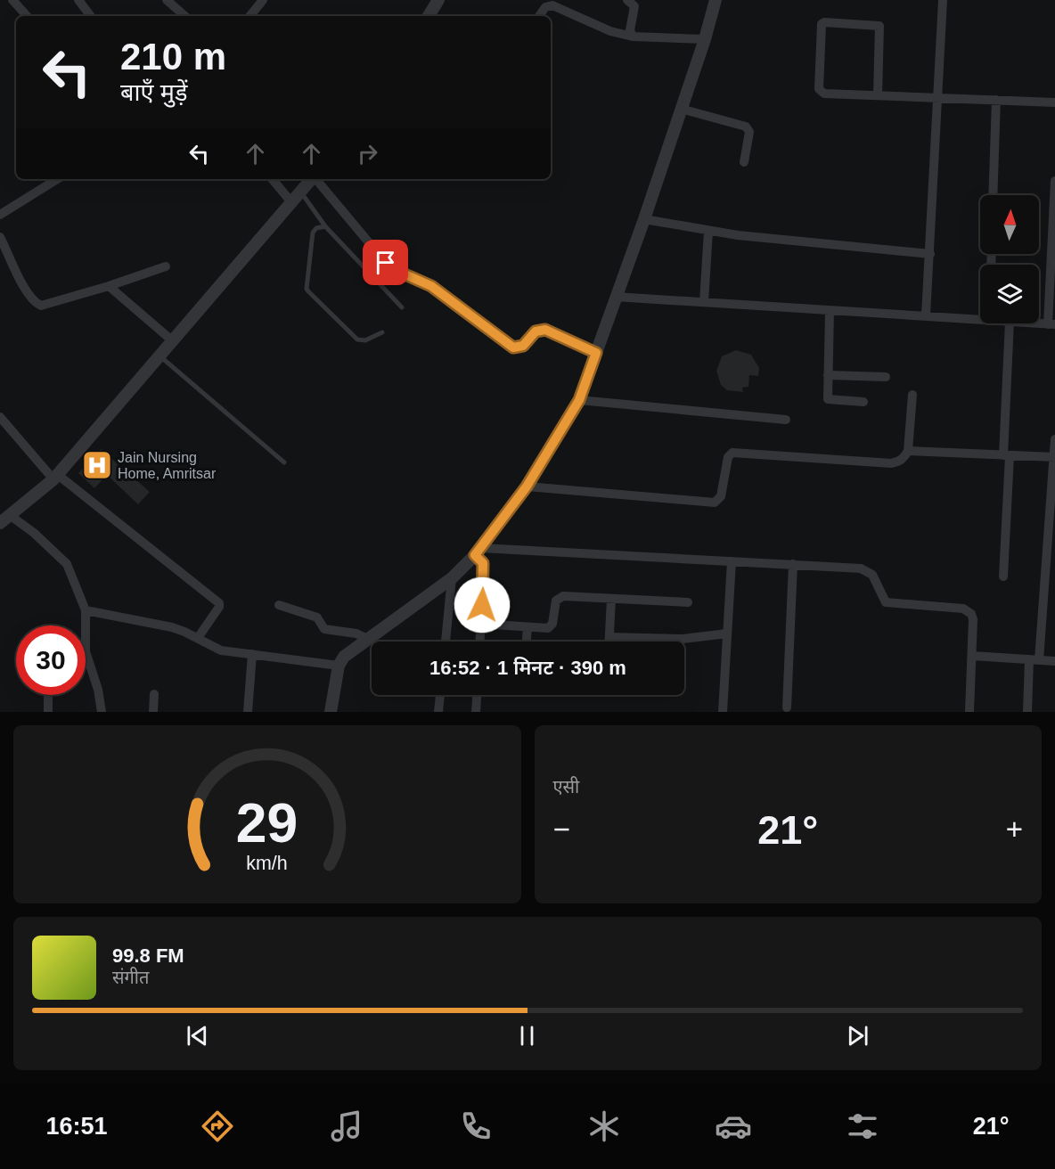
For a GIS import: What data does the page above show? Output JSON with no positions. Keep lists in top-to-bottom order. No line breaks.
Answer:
{"places":{"hospital":["Jain Nursing Home, Amritsar"]},"north":"top","page":{"turn":["210 m","बाएँ मुड़ें"],"limit":"30","trip":"16:52 · 1 मिनट · 390 m","tile":"एसी","heat":["−","21°","+"],"song":["99.8 FM","संगीत"],"tabs":["16:51","21°"],"gauge":["29","km/h"]}}
